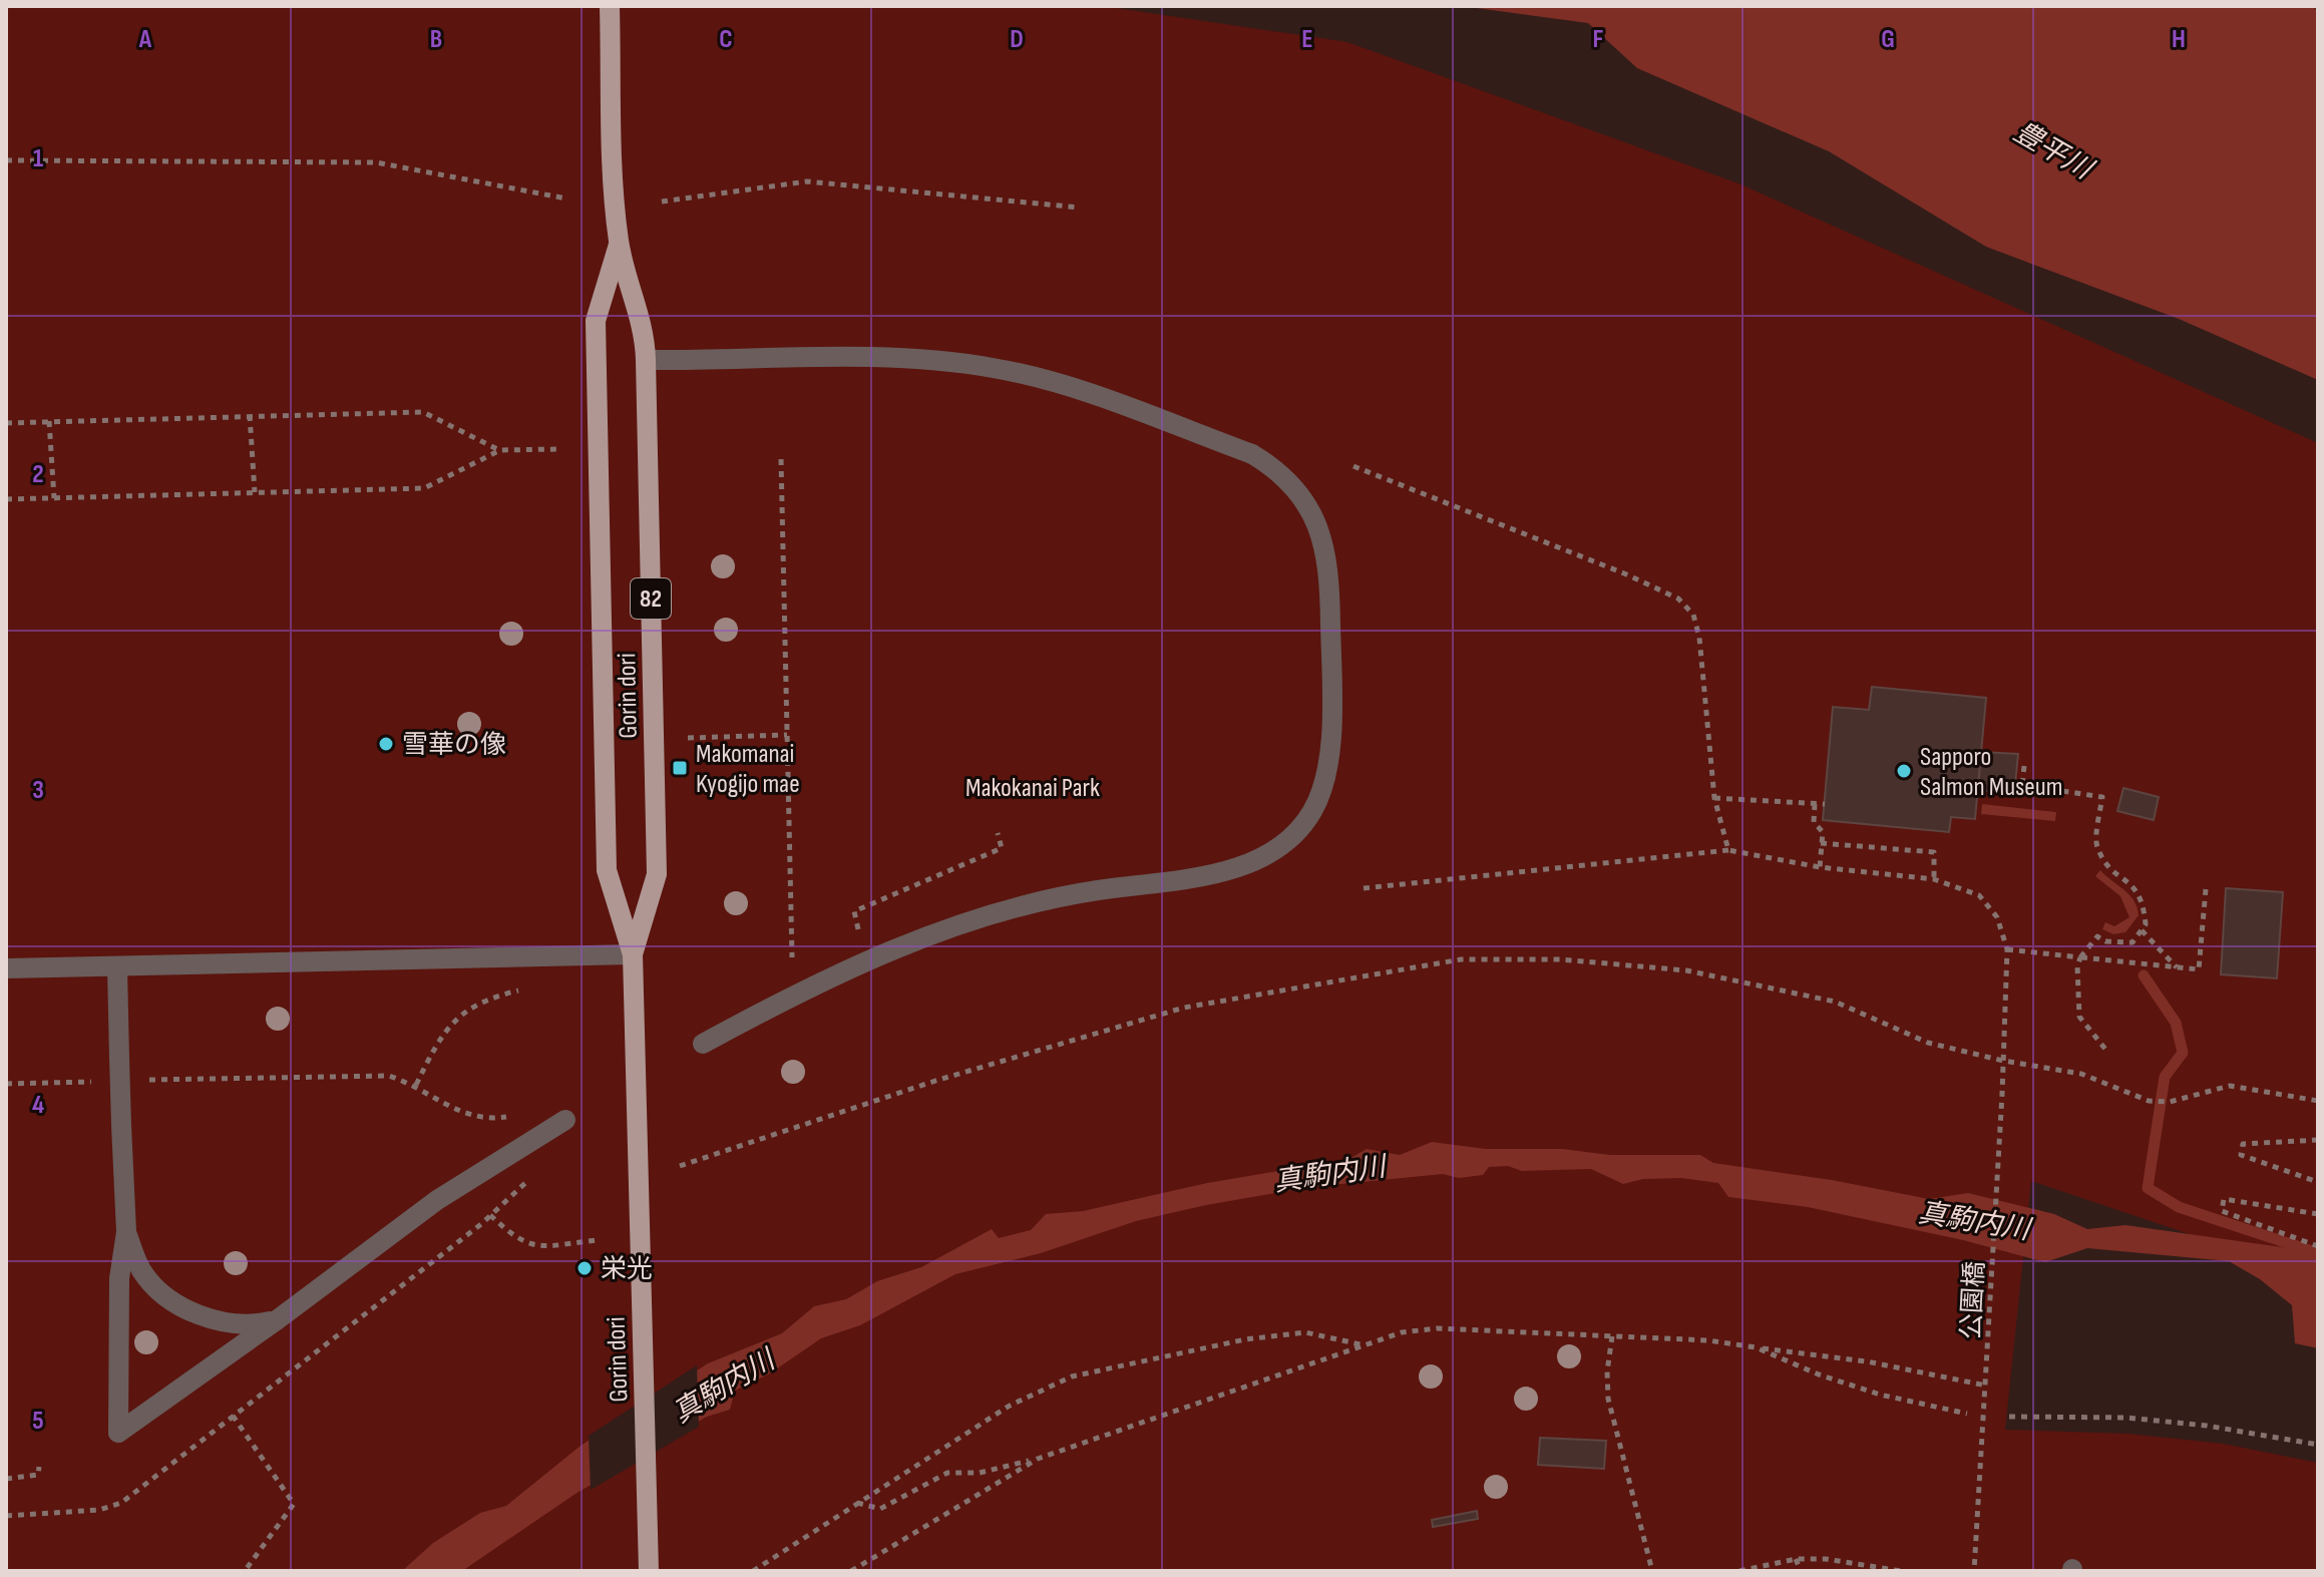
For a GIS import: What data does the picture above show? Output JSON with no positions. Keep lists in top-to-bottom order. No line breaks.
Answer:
{"streets":{"main road":["82","Gorin dori"],"path":["公園橋"]},"water":["豊平川","真駒内川"],"parks":["Makokanai Park"],"places":{"other":["雪華の像","Sapporo Salmon Museum","栄光"],"transit":["Makomanai Kyogijo mae"]},"grid":{"columns":["A","B","C","D","E","F","G","H"],"rows":["1","2","3","4","5"]}}
